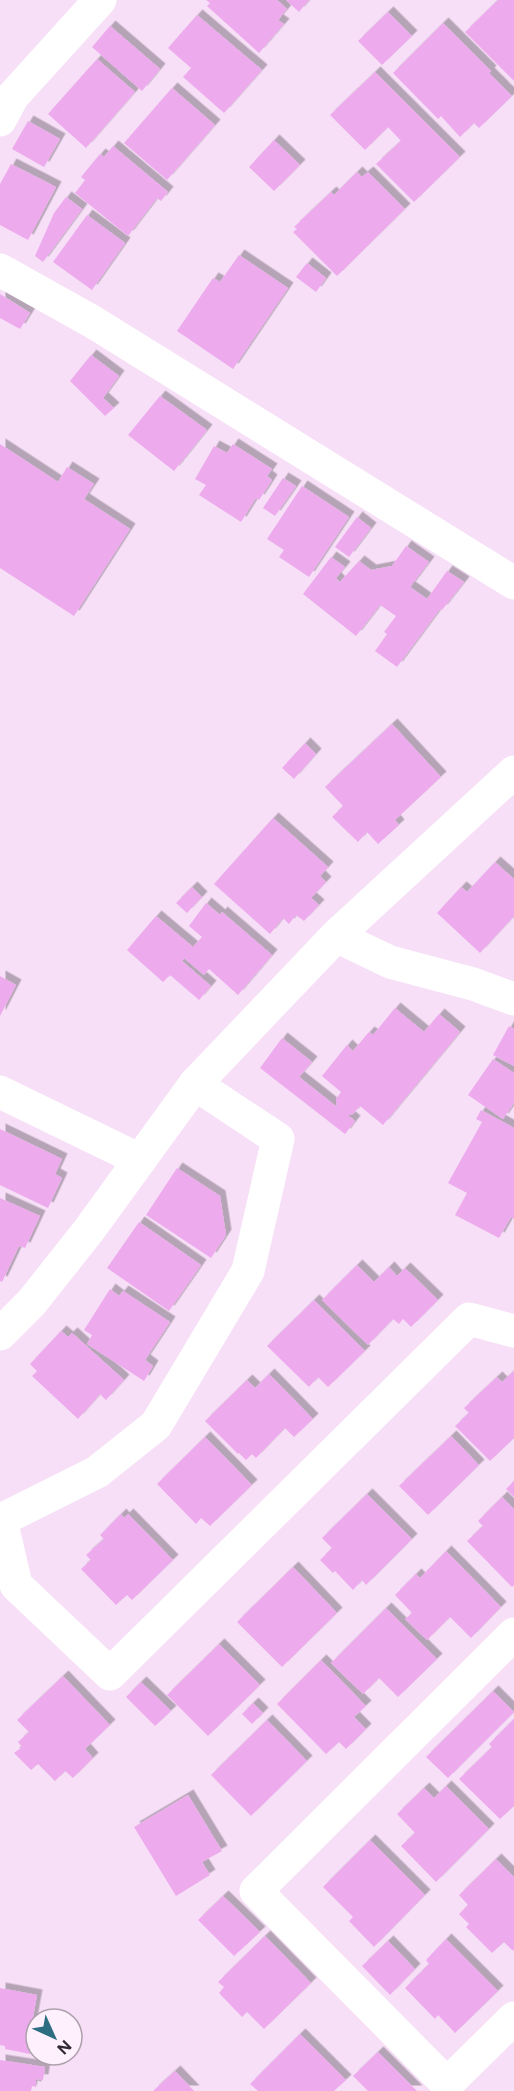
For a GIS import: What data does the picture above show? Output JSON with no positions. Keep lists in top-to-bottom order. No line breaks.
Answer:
{"north":"bottom right"}
